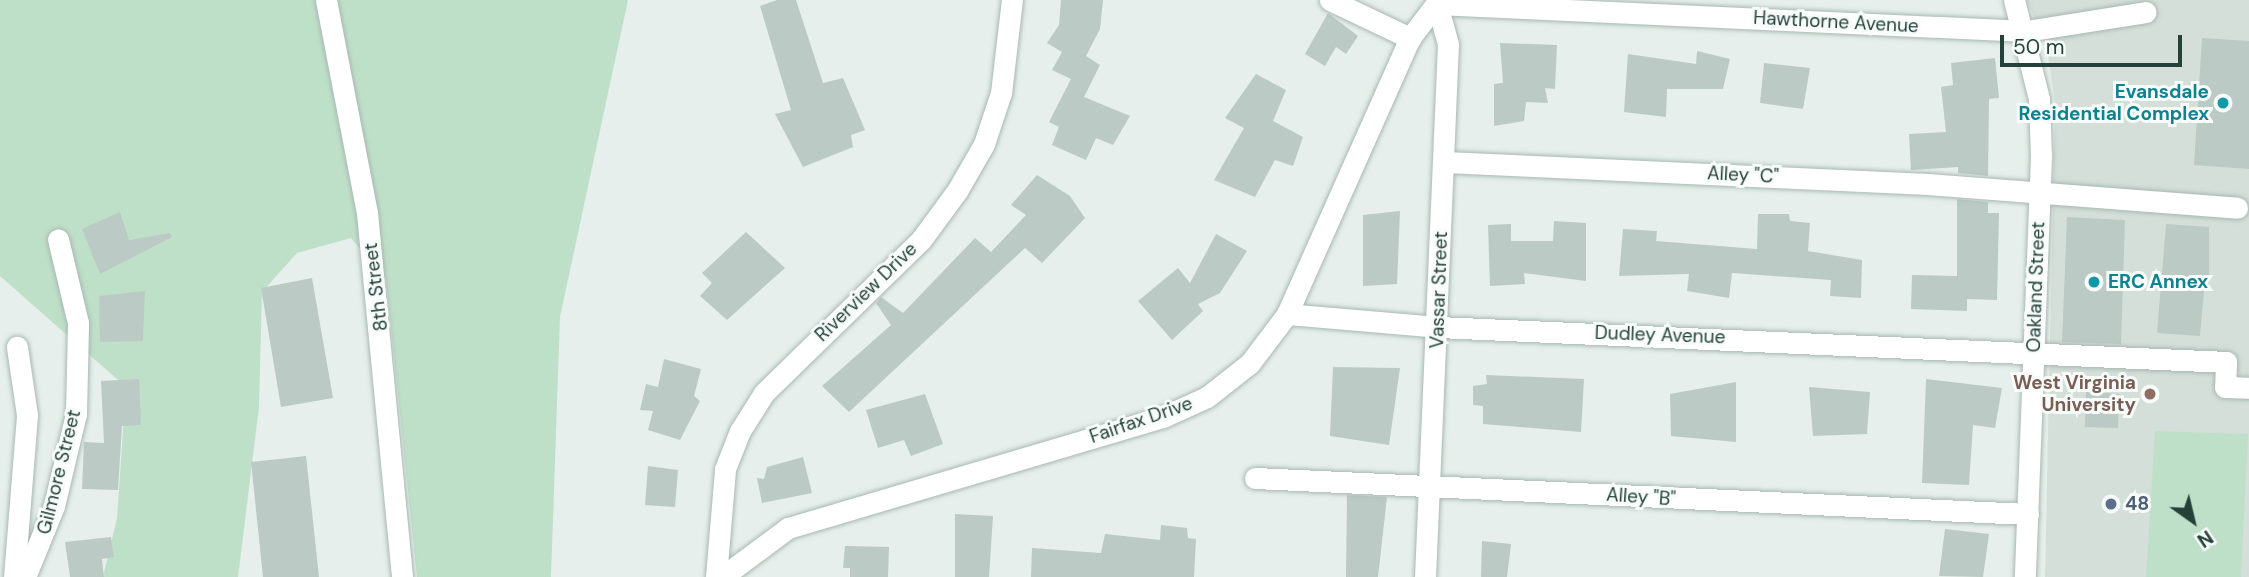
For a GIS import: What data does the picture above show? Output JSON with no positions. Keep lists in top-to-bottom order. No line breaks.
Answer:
{"streets":{"street":["Hawthorne Avenue","Alley \"C\"","8th Street","Oakland Street","Vassar Street","Riverview Drive","Dudley Avenue","Fairfax Drive","Gilmore Street","Alley \"B\""]},"crossings":[["Hawthorne Avenue","Oakland Street"],["Hawthorne Avenue","Vassar Street"],["Hawthorne Avenue","Fairfax Drive"],["Alley \"C\"","Oakland Street"],["Alley \"C\"","Vassar Street"],["Oakland Street","Dudley Avenue"],["Oakland Street","Alley \"B\""],["Vassar Street","Dudley Avenue"],["Vassar Street","Fairfax Drive"],["Vassar Street","Alley \"B\""],["Dudley Avenue","Fairfax Drive"]],"places":["Evansdale Residential Complex","ERC Annex","West Virginia University","48"],"scale_bar":"50 m","north":"bottom right"}
